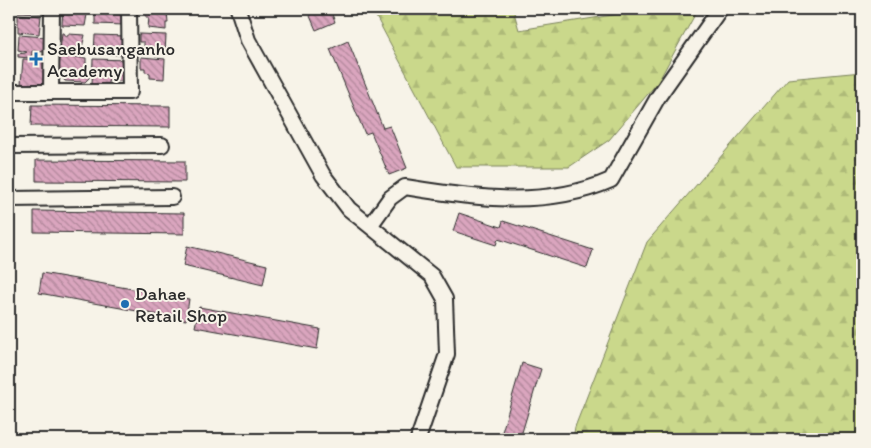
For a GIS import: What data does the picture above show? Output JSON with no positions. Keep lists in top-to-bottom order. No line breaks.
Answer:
{"places":{"health":["Saebusanganho Academy"],"other":["Dahae Retail Shop"]}}
